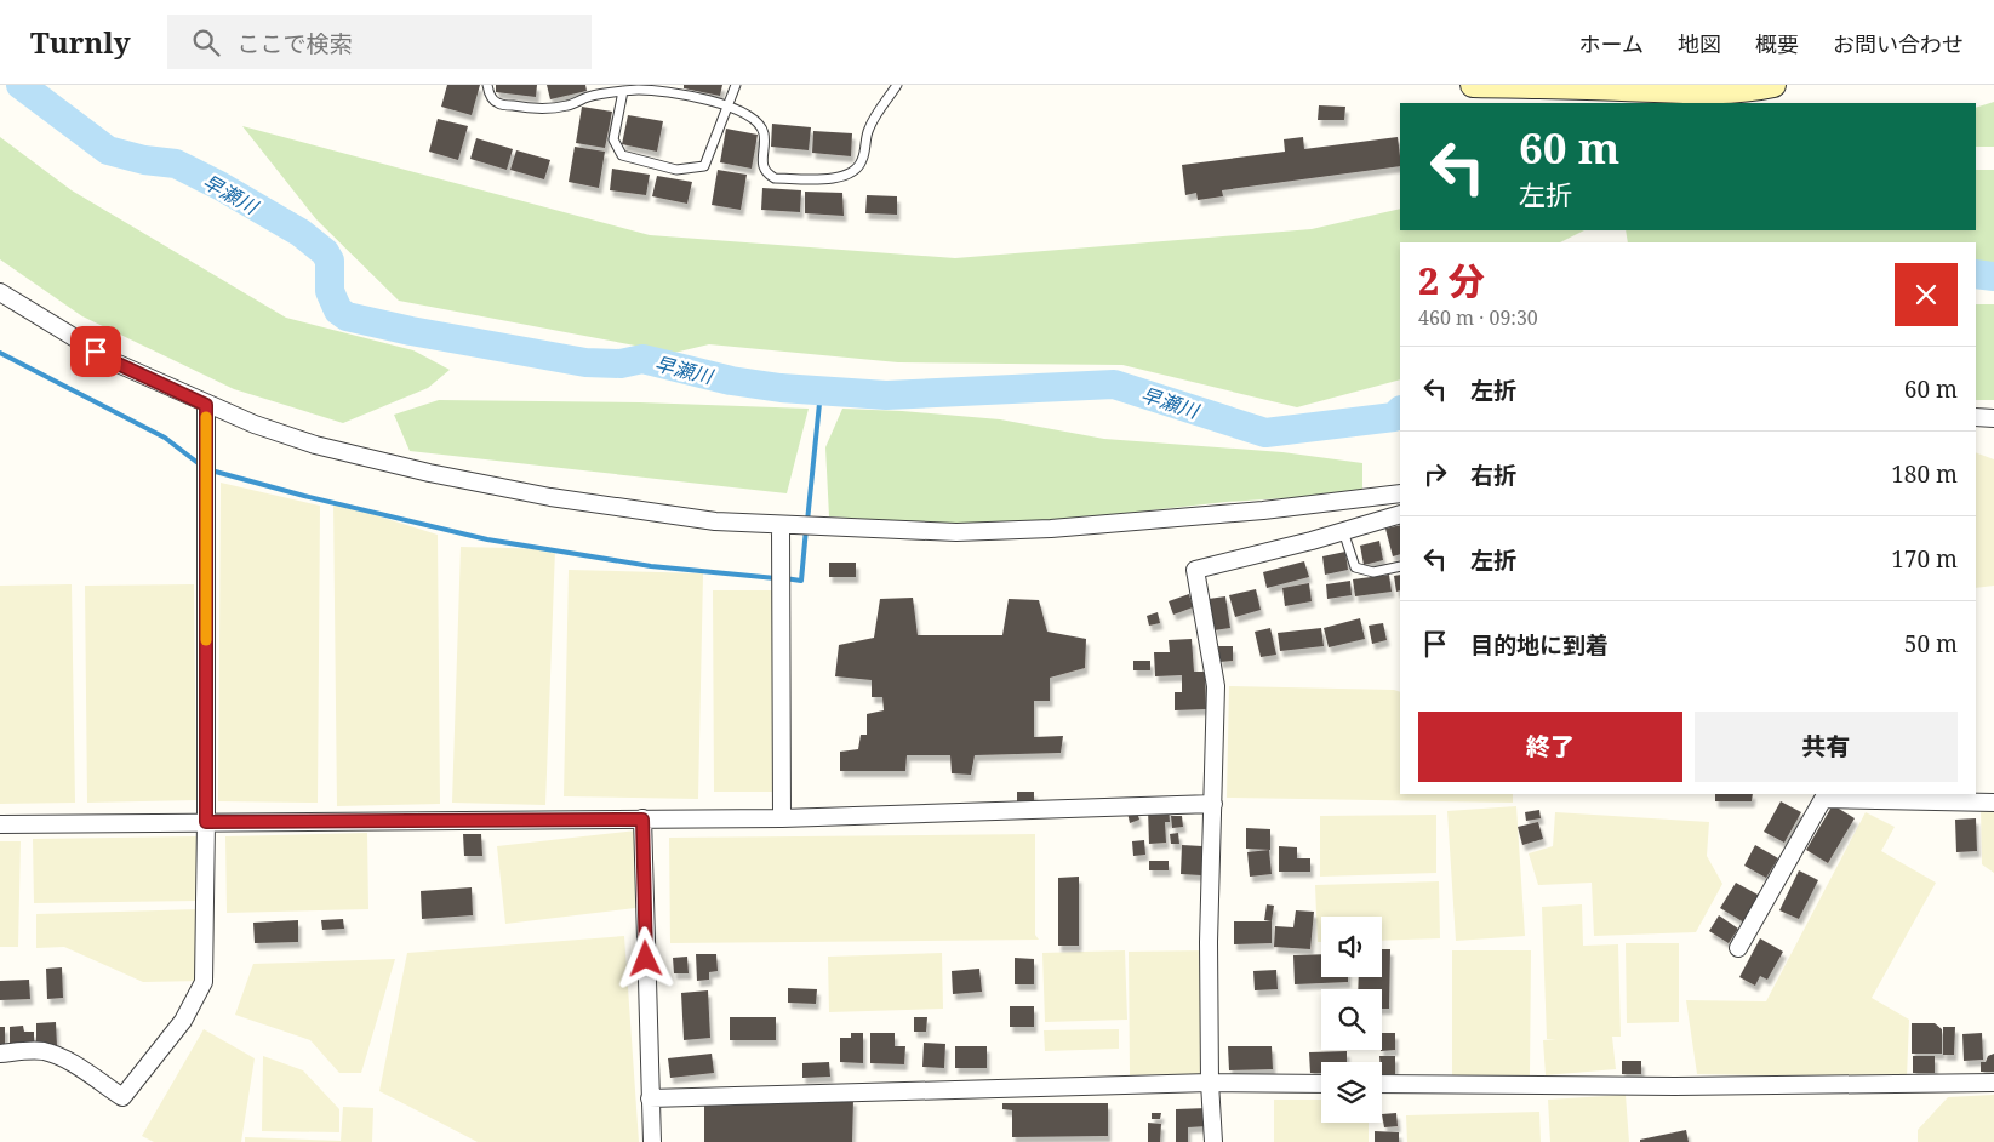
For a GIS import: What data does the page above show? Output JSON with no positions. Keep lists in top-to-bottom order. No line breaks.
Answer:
{"water":["早瀬川"],"page":{"header":"Turnly","search":"ここで検索","nav":["ホーム","地図","概要","お問い合わせ"],"turn":["60 m","左折"],"heading":["2 分","460 m · 09:30"],"list":[{"name":"左折","value":"60 m"},{"name":"右折","value":"180 m"},{"name":"左折","value":"170 m"},{"name":"目的地に到着","value":"50 m"}],"buttons":["終了","共有"]}}
